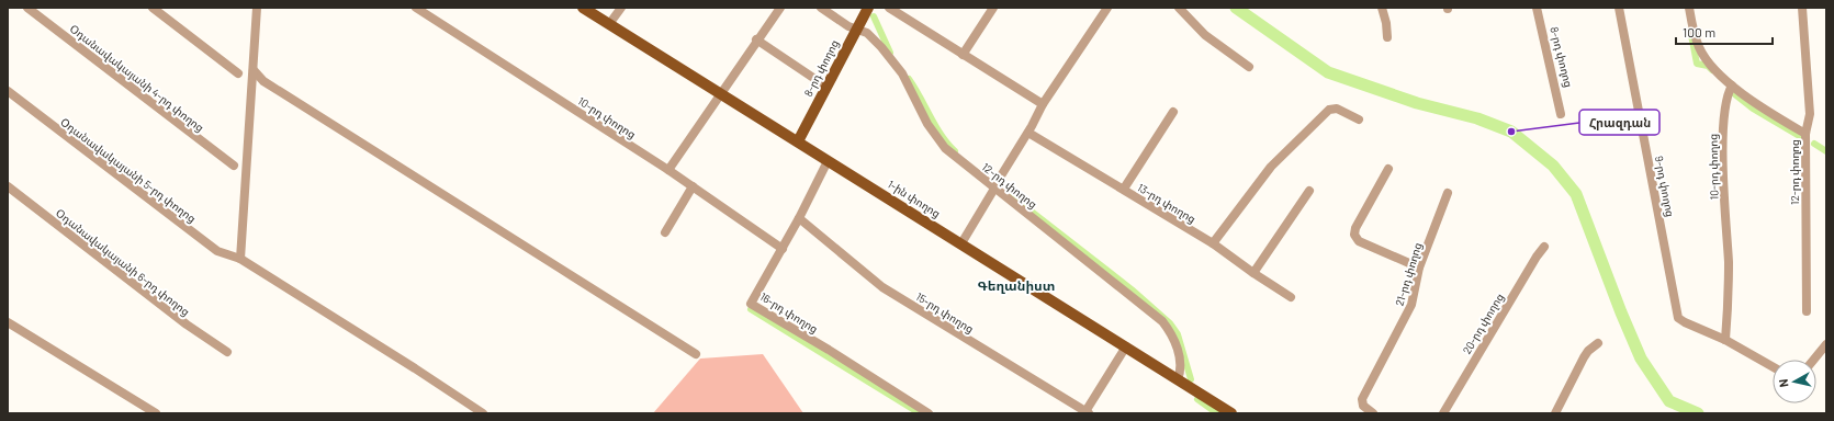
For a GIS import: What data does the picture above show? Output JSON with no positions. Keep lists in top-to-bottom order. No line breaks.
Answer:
{"streets":{"main road":["8-րդ փողոց","1-ին փողոց"],"street":["Օդանավակայանի 4-րդ փողոց","10-րդ փողոց","Օդանավակայանի 5-րդ փողոց","12-րդ փողոց","9-րդ փողոց","13-րդ փողոց","Օդանավակայանի 6-րդ փողոց","21-րդ փողոց","16-րդ փողոց","15-րդ փողոց","20-րդ փողոց"]},"crossings":[["8-րդ փողոց","12-րդ փողոց"],["8-րդ փողոց","1-ին փողոց"],["10-րդ փողոց","9-րդ փողոց"],["10-րդ փողոց","16-րդ փողոց"],["12-րդ փողոց","1-ին փողոց"],["1-ին փողոց","16-րդ փողոց"],["16-րդ փողոց","15-րդ փողոց"]],"districts":["Գեղանիստ"],"places":["Հրազդան"],"scale_bar":"100 m","north":"left"}
